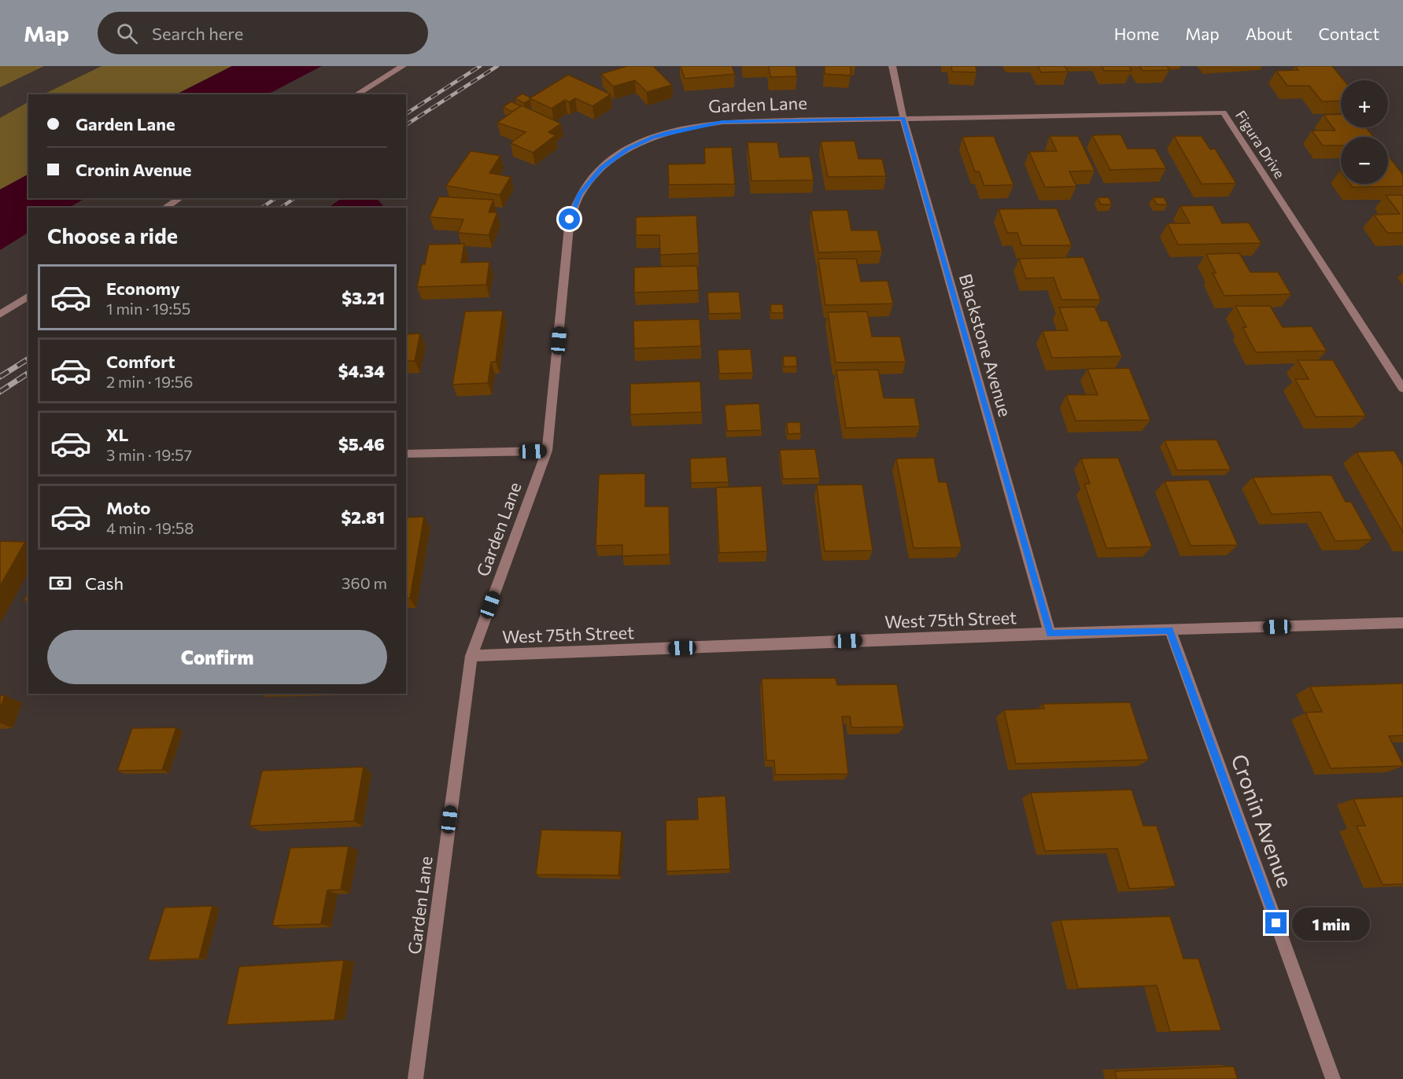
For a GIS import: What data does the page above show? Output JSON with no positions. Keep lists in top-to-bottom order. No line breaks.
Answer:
{"streets":{"street":["Garden Lane","Figura Drive","Blackstone Avenue","West 75th Street","Cronin Avenue"]},"crossings":[["Garden Lane","Figura Drive"],["Garden Lane","Blackstone Avenue"],["Garden Lane","West 75th Street"],["Figura Drive","Blackstone Avenue"],["Blackstone Avenue","West 75th Street"],["West 75th Street","Cronin Avenue"]],"page":{"header":"Map","search":"Search here","nav":["Home","Map","About","Contact"],"map_buttons":["+","−"],"banner":["Garden Lane","Cronin Avenue"],"heading":"Choose a ride","list":[{"name":"Economy","note":"1 min · 19:55","value":"$3.21"},{"name":"Comfort","note":"2 min · 19:56","value":"$4.34"},{"name":"XL","note":"3 min · 19:57","value":"$5.46"},{"name":"Moto","note":"4 min · 19:58","value":"$2.81"}],"pay":["Cash","360 m"],"buttons":"Confirm","bubble":"1 min"}}
